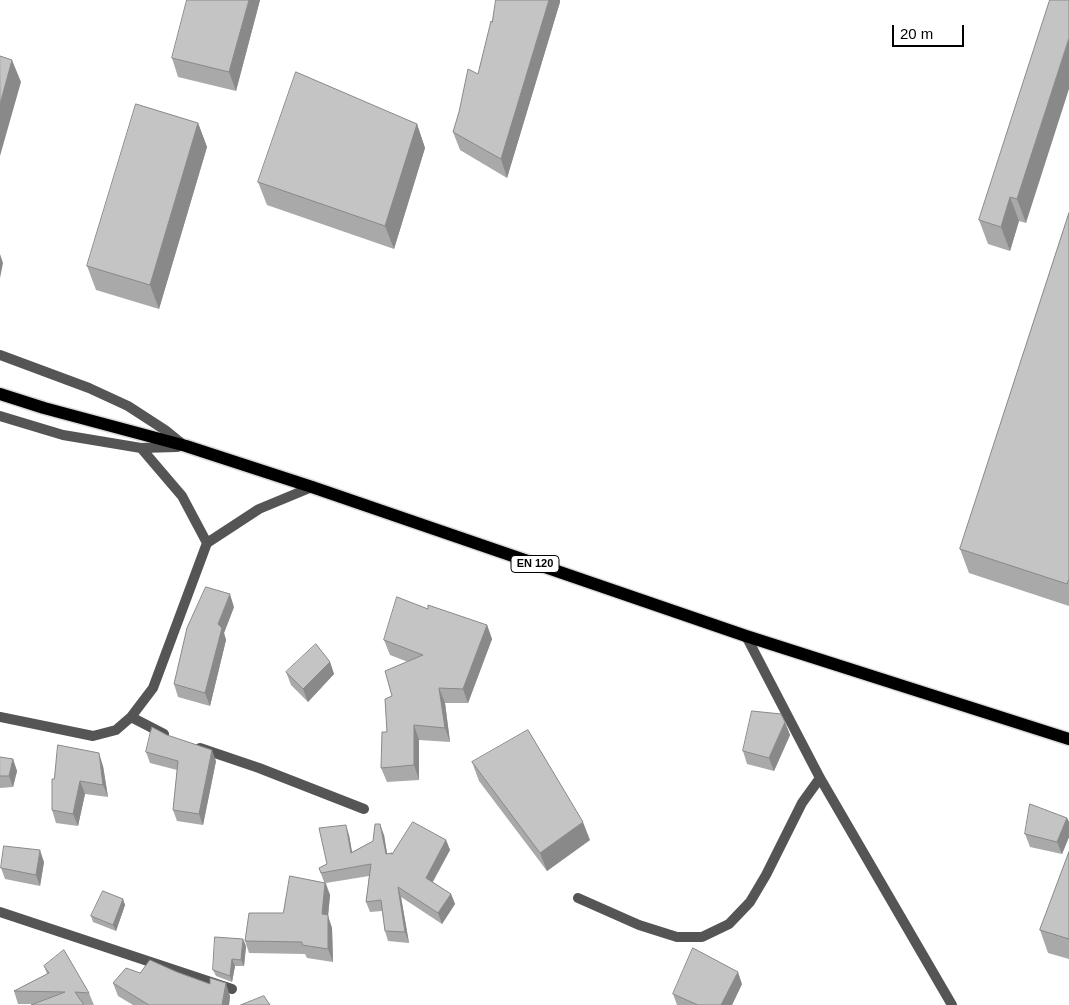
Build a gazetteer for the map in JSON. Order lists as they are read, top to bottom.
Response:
{
  "streets": {
    "main road": ["EN 120"]
  },
  "scale_bar": "20 m"
}
